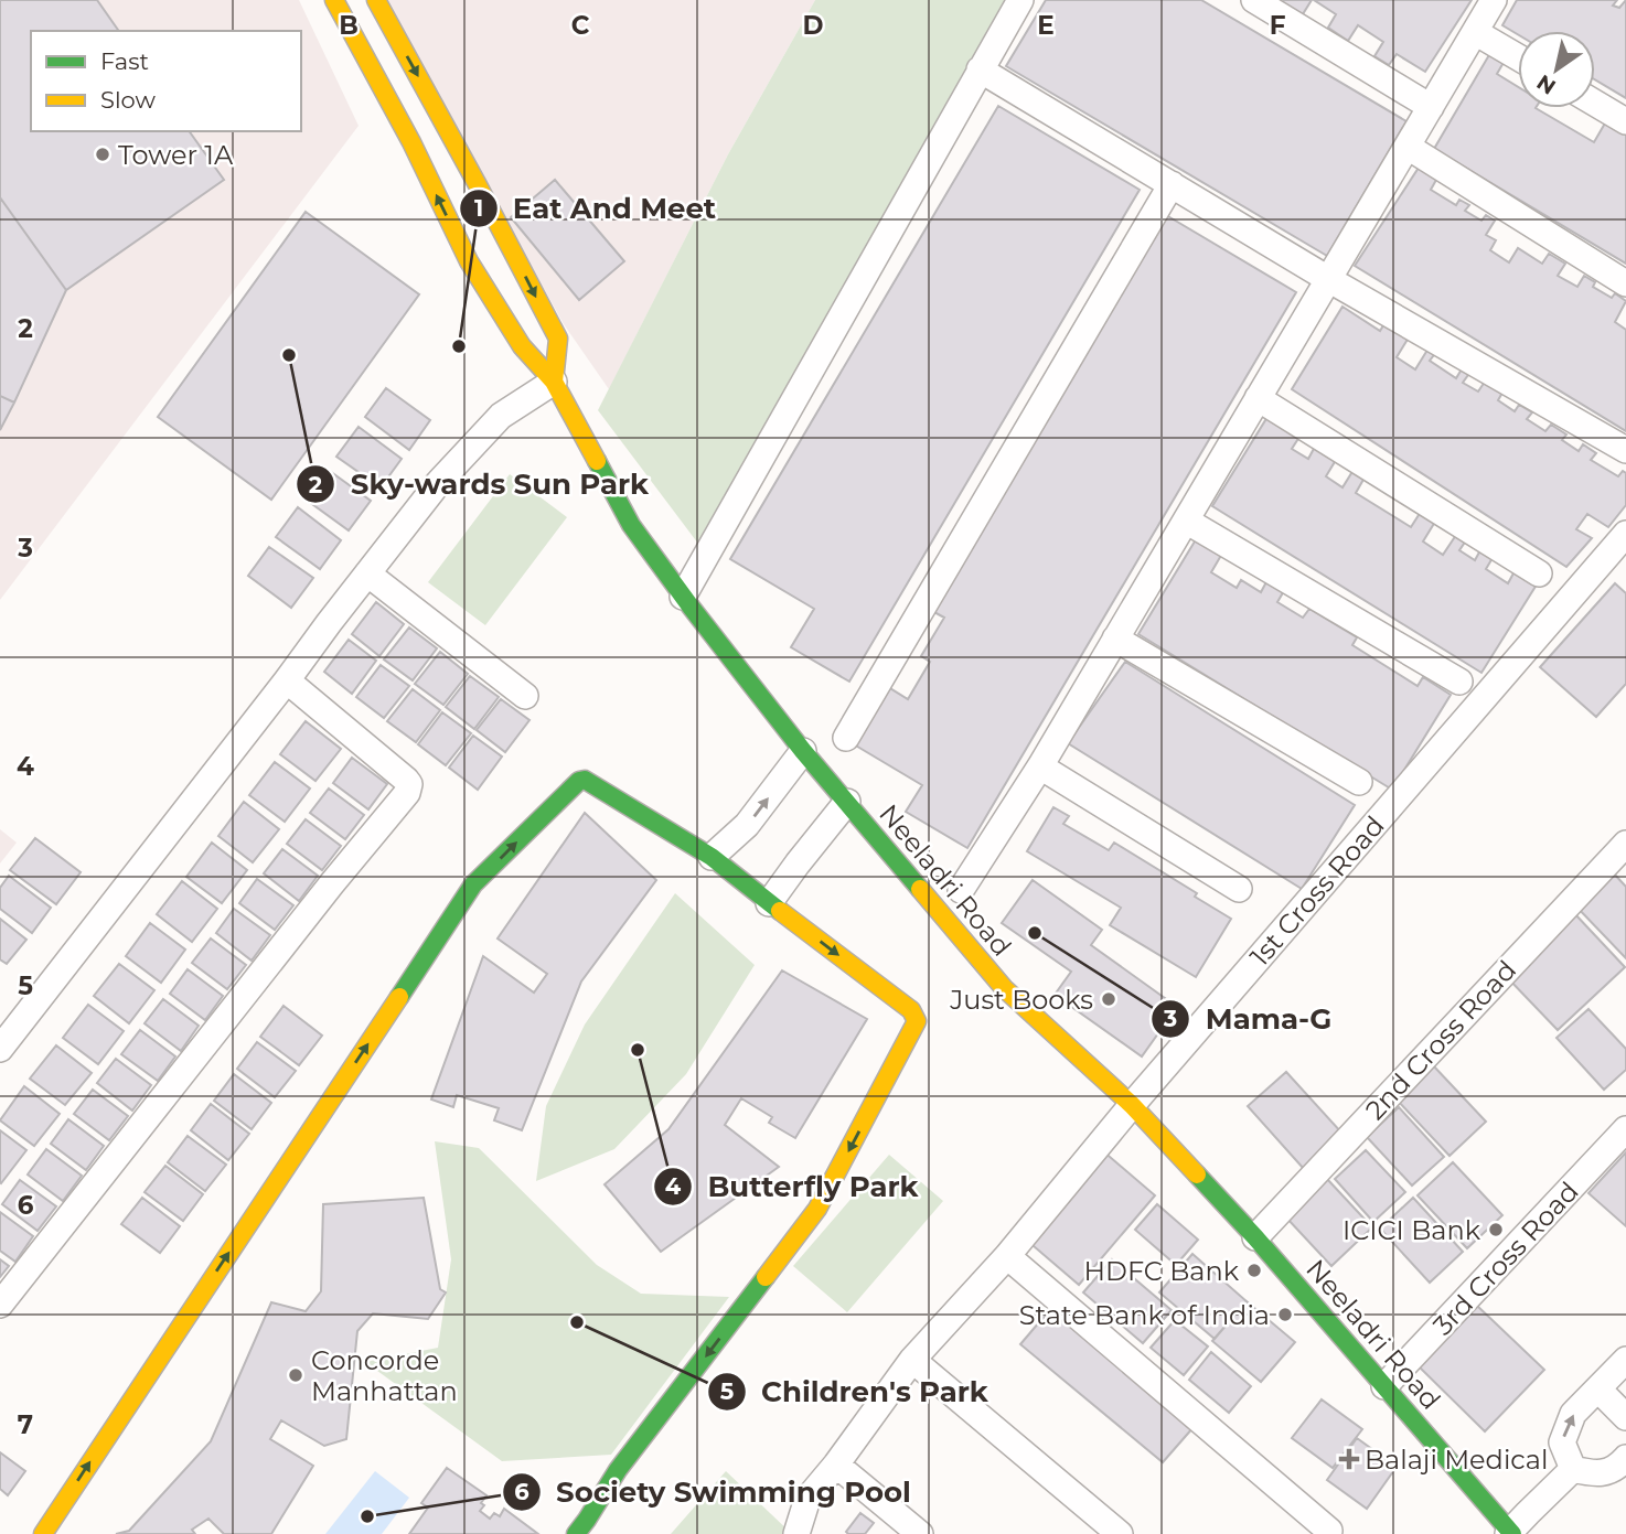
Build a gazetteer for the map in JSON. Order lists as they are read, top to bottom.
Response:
{
  "streets": {
    "main road": ["Neeladri Road"],
    "street": ["1st Cross Road", "2nd Cross Road", "3rd Cross Road"]
  },
  "crossings": [
    ["Neeladri Road", "1st Cross Road"],
    ["Neeladri Road", "2nd Cross Road"],
    ["Neeladri Road", "3rd Cross Road"]
  ],
  "places": {
    "other": [
      "Tower 1A",
      "Eat And Meet",
      "Sky-wards Sun Park",
      "Mama-G",
      "Just Books",
      "Butterfly Park",
      "ICICI Bank",
      "HDFC Bank",
      "State Bank of India",
      "Children's Park",
      "Concorde Manhattan",
      "Society Swimming Pool"
    ],
    "health": ["Balaji Medical"]
  },
  "legend": ["Fast", "Slow"],
  "north": "bottom left",
  "grid": {
    "columns": [
      "B",
      "C",
      "D",
      "E",
      "F"
    ],
    "rows": [
      "2",
      "3",
      "4",
      "5",
      "6",
      "7"
    ]
  }
}
